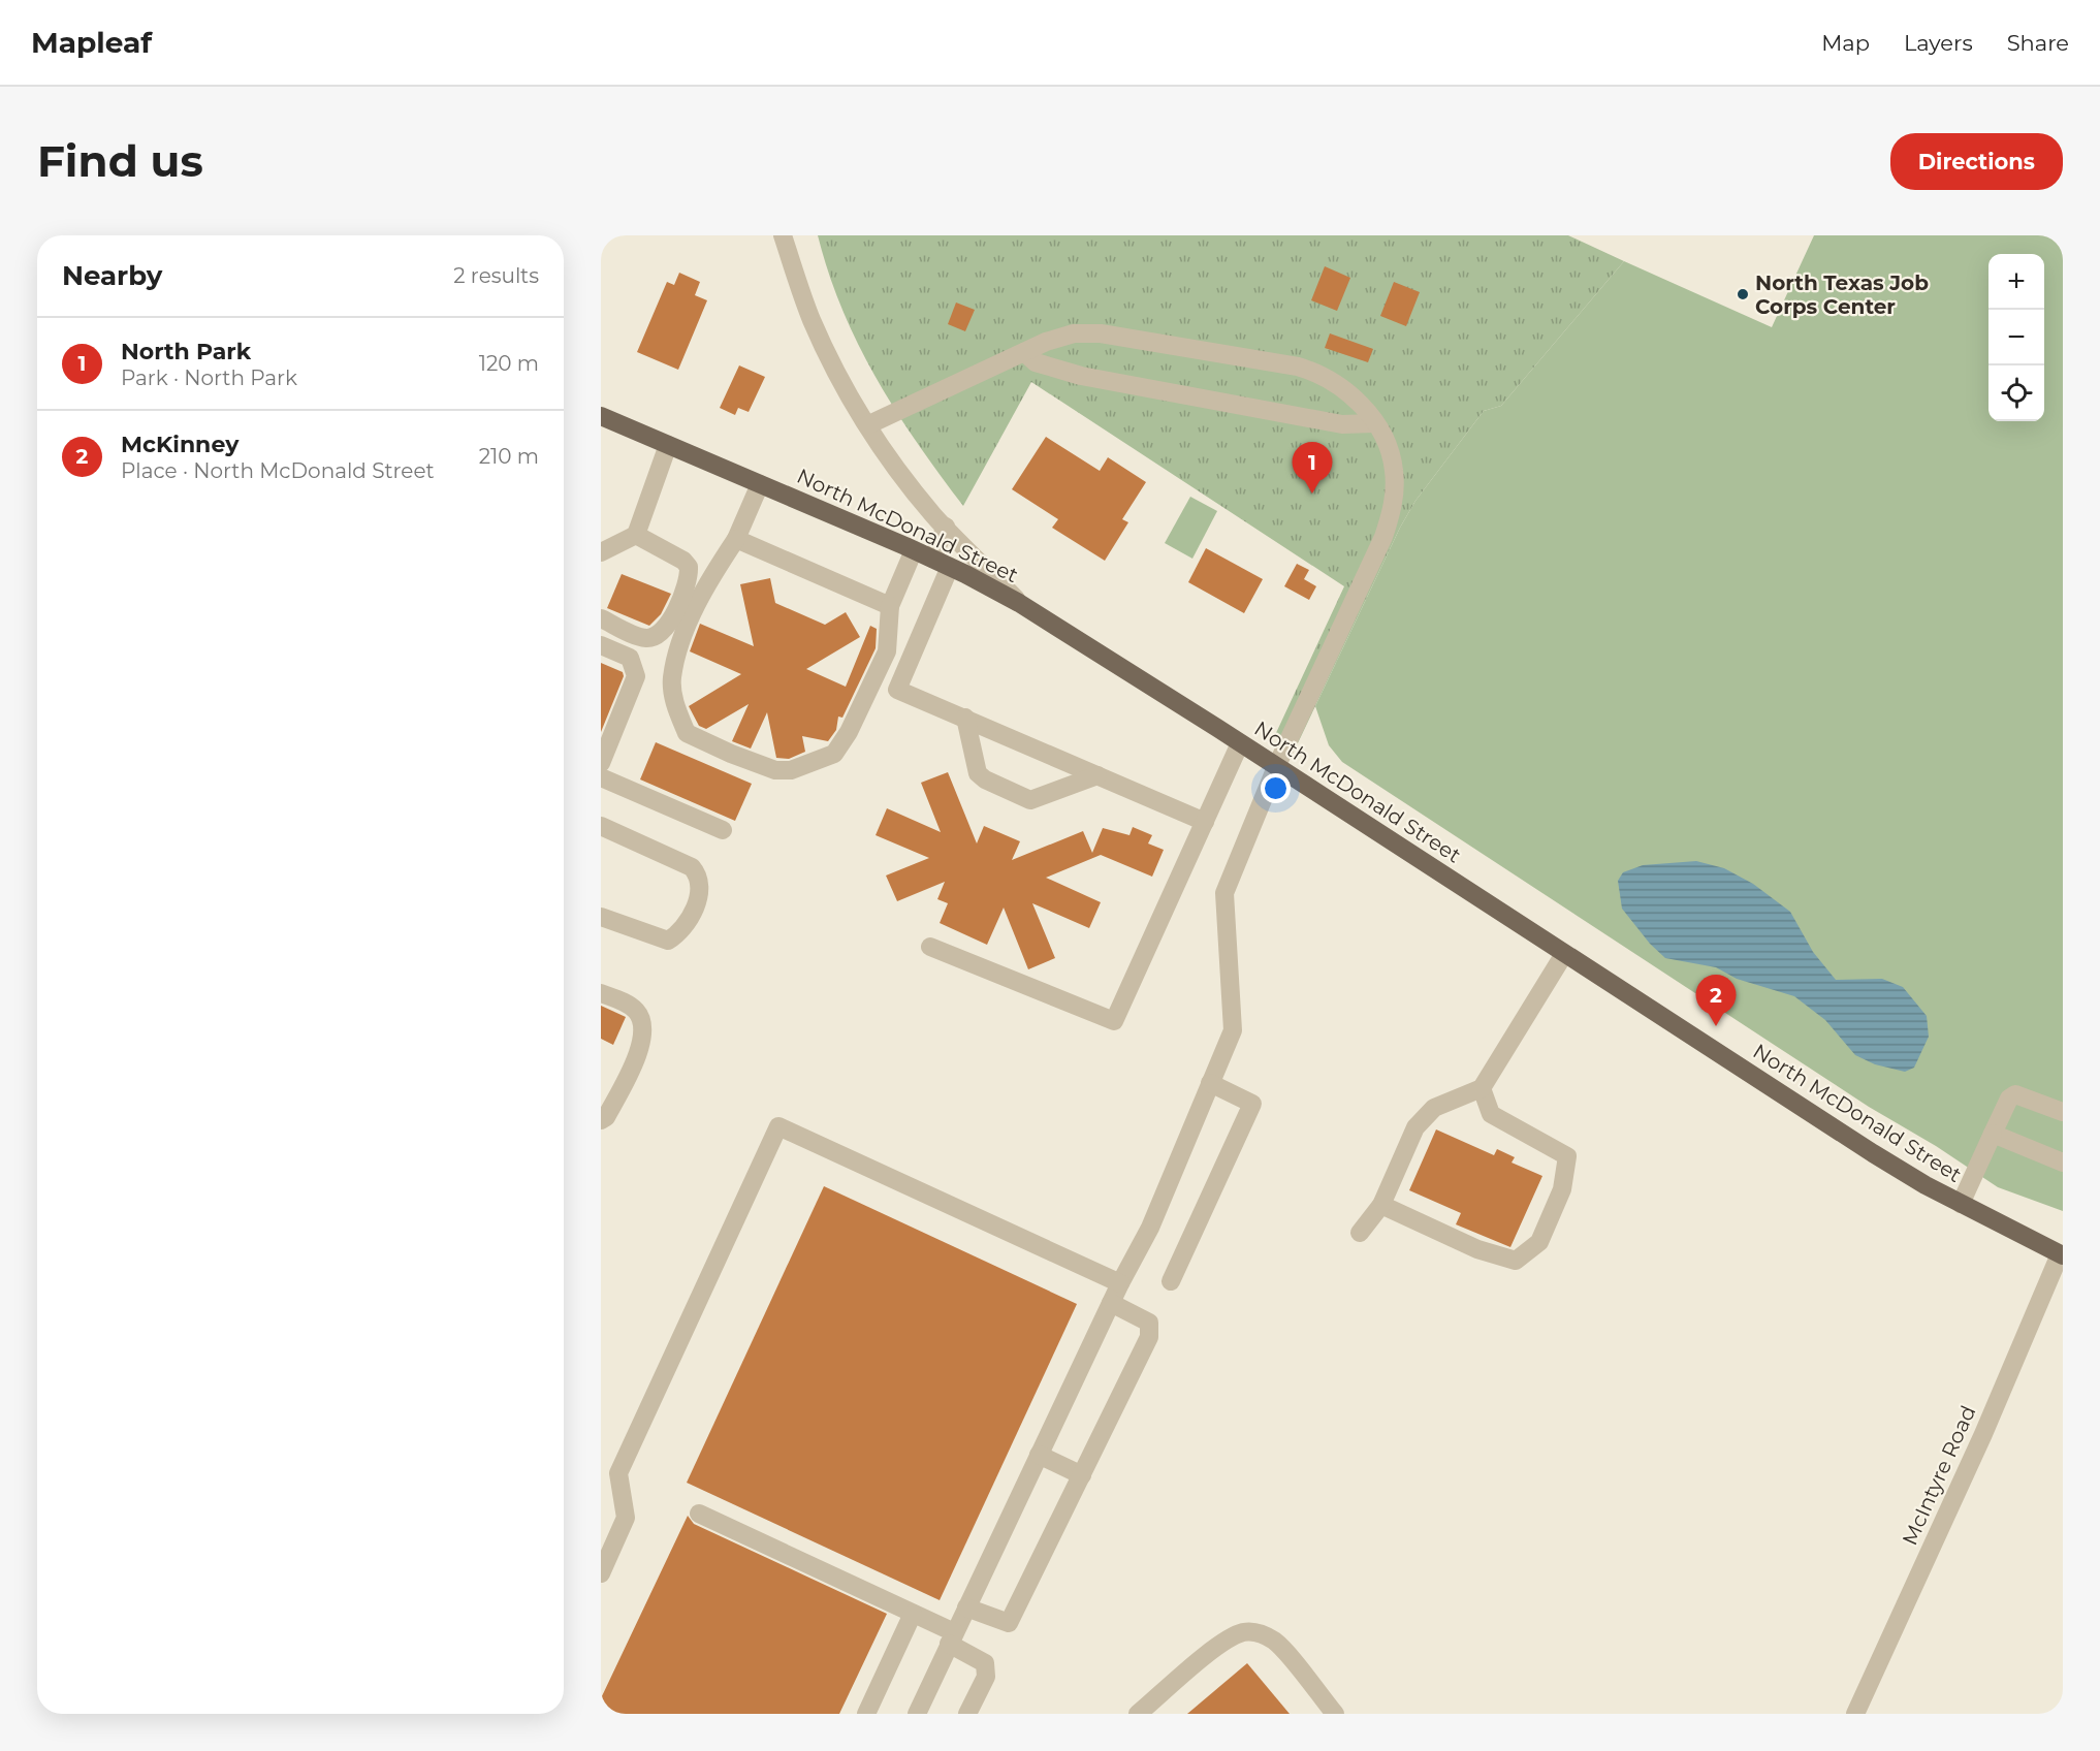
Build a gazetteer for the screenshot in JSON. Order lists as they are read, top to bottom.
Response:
{
  "streets": {
    "main road": ["North McDonald Street"],
    "street": ["McIntyre Road"]
  },
  "crossings": [
    ["North McDonald Street", "McIntyre Road"]
  ],
  "places": ["North Texas Job Corps Center"],
  "page": {
    "header": "Mapleaf",
    "nav": ["Map", "Layers", "Share"],
    "buttons": "Directions",
    "title": "Find us",
    "heading": ["Nearby", "2 results"],
    "map_buttons": ["+", "−"],
    "list": [
      {
        "mark": "1",
        "name": "North Park",
        "note": "Park · North Park",
        "value": "120 m"
      },
      {
        "mark": "2",
        "name": "McKinney",
        "note": "Place · North McDonald Street",
        "value": "210 m"
      }
    ],
    "pins": ["1", "2"]
  }
}
